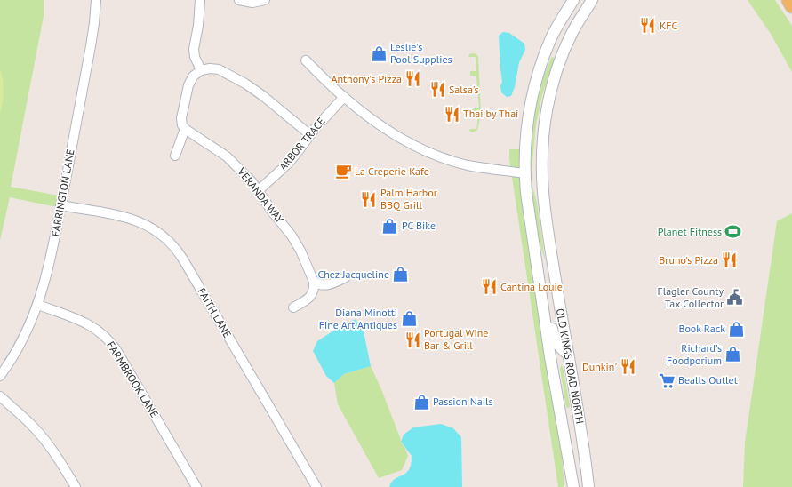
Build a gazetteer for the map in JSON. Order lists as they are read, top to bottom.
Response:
{
  "streets": {
    "street": [
      "ARBOR TRACE",
      "FARRINGTON LANE",
      "VERANDA WAY",
      "FAITH LANE",
      "OLD KINGS ROAD NORTH",
      "FARMBROOK LANE"
    ]
  },
  "crossings": [
    ["ARBOR TRACE", "VERANDA WAY"],
    ["FARRINGTON LANE", "FAITH LANE"],
    ["FARRINGTON LANE", "FARMBROOK LANE"]
  ],
  "places": {
    "restaurant": [
      "KFC",
      "Anthony's Pizza",
      "Salsa's",
      "Thai by Thai",
      "Palm Harbor BBQ Grill",
      "Bruno's Pizza",
      "Cantina Louie",
      "Portugal Wine Bar & Grill",
      "Dunkin'"
    ],
    "shop": [
      "Leslie's Pool Supplies",
      "PC Bike",
      "Chez Jacqueline",
      "Diana Minotti Fine Art Antiques",
      "Book Rack",
      "Richard's Foodporium",
      "Passion Nails"
    ],
    "cafe": ["La Creperie Kafe"],
    "sports": ["Planet Fitness"],
    "public building": ["Flagler County Tax Collector"],
    "supermarket": ["Bealls Outlet"]
  }
}
